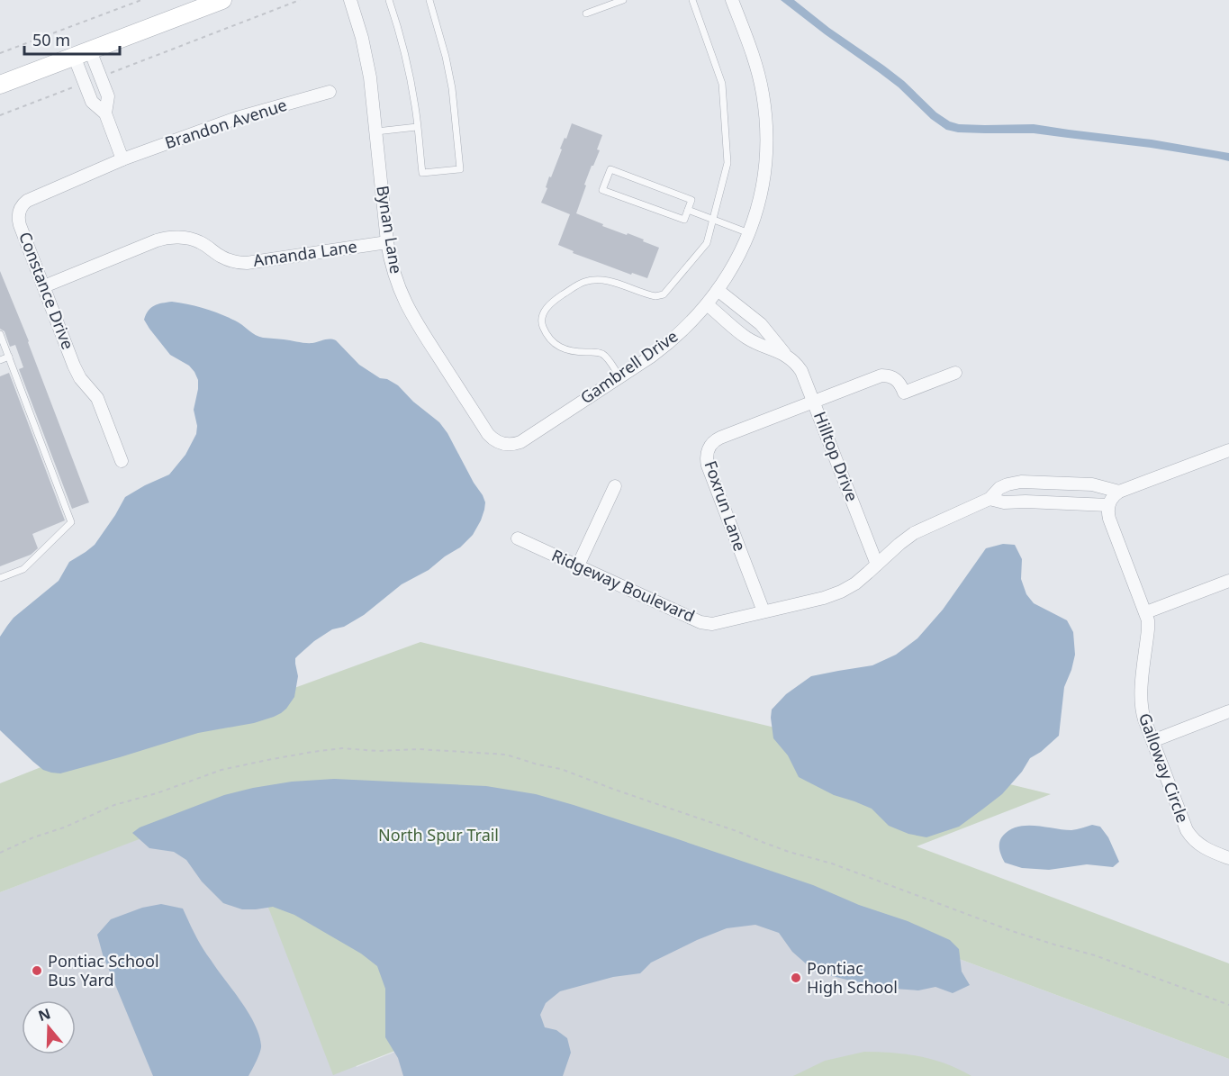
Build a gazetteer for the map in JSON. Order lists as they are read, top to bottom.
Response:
{
  "streets": {
    "street": [
      "Brandon Avenue",
      "Bynan Lane",
      "Amanda Lane",
      "Constance Drive",
      "Gambrell Drive",
      "Hilltop Drive",
      "Foxrun Lane",
      "Ridgeway Boulevard",
      "Galloway Circle"
    ]
  },
  "crossings": [
    ["Brandon Avenue", "Constance Drive"],
    ["Bynan Lane", "Amanda Lane"],
    ["Bynan Lane", "Gambrell Drive"],
    ["Amanda Lane", "Constance Drive"],
    ["Gambrell Drive", "Hilltop Drive"],
    ["Hilltop Drive", "Foxrun Lane"],
    ["Hilltop Drive", "Ridgeway Boulevard"],
    ["Foxrun Lane", "Ridgeway Boulevard"]
  ],
  "parks": ["North Spur Trail"],
  "places": ["Pontiac School Bus Yard", "Pontiac High School"],
  "scale_bar": "50 m",
  "north": "top"
}
